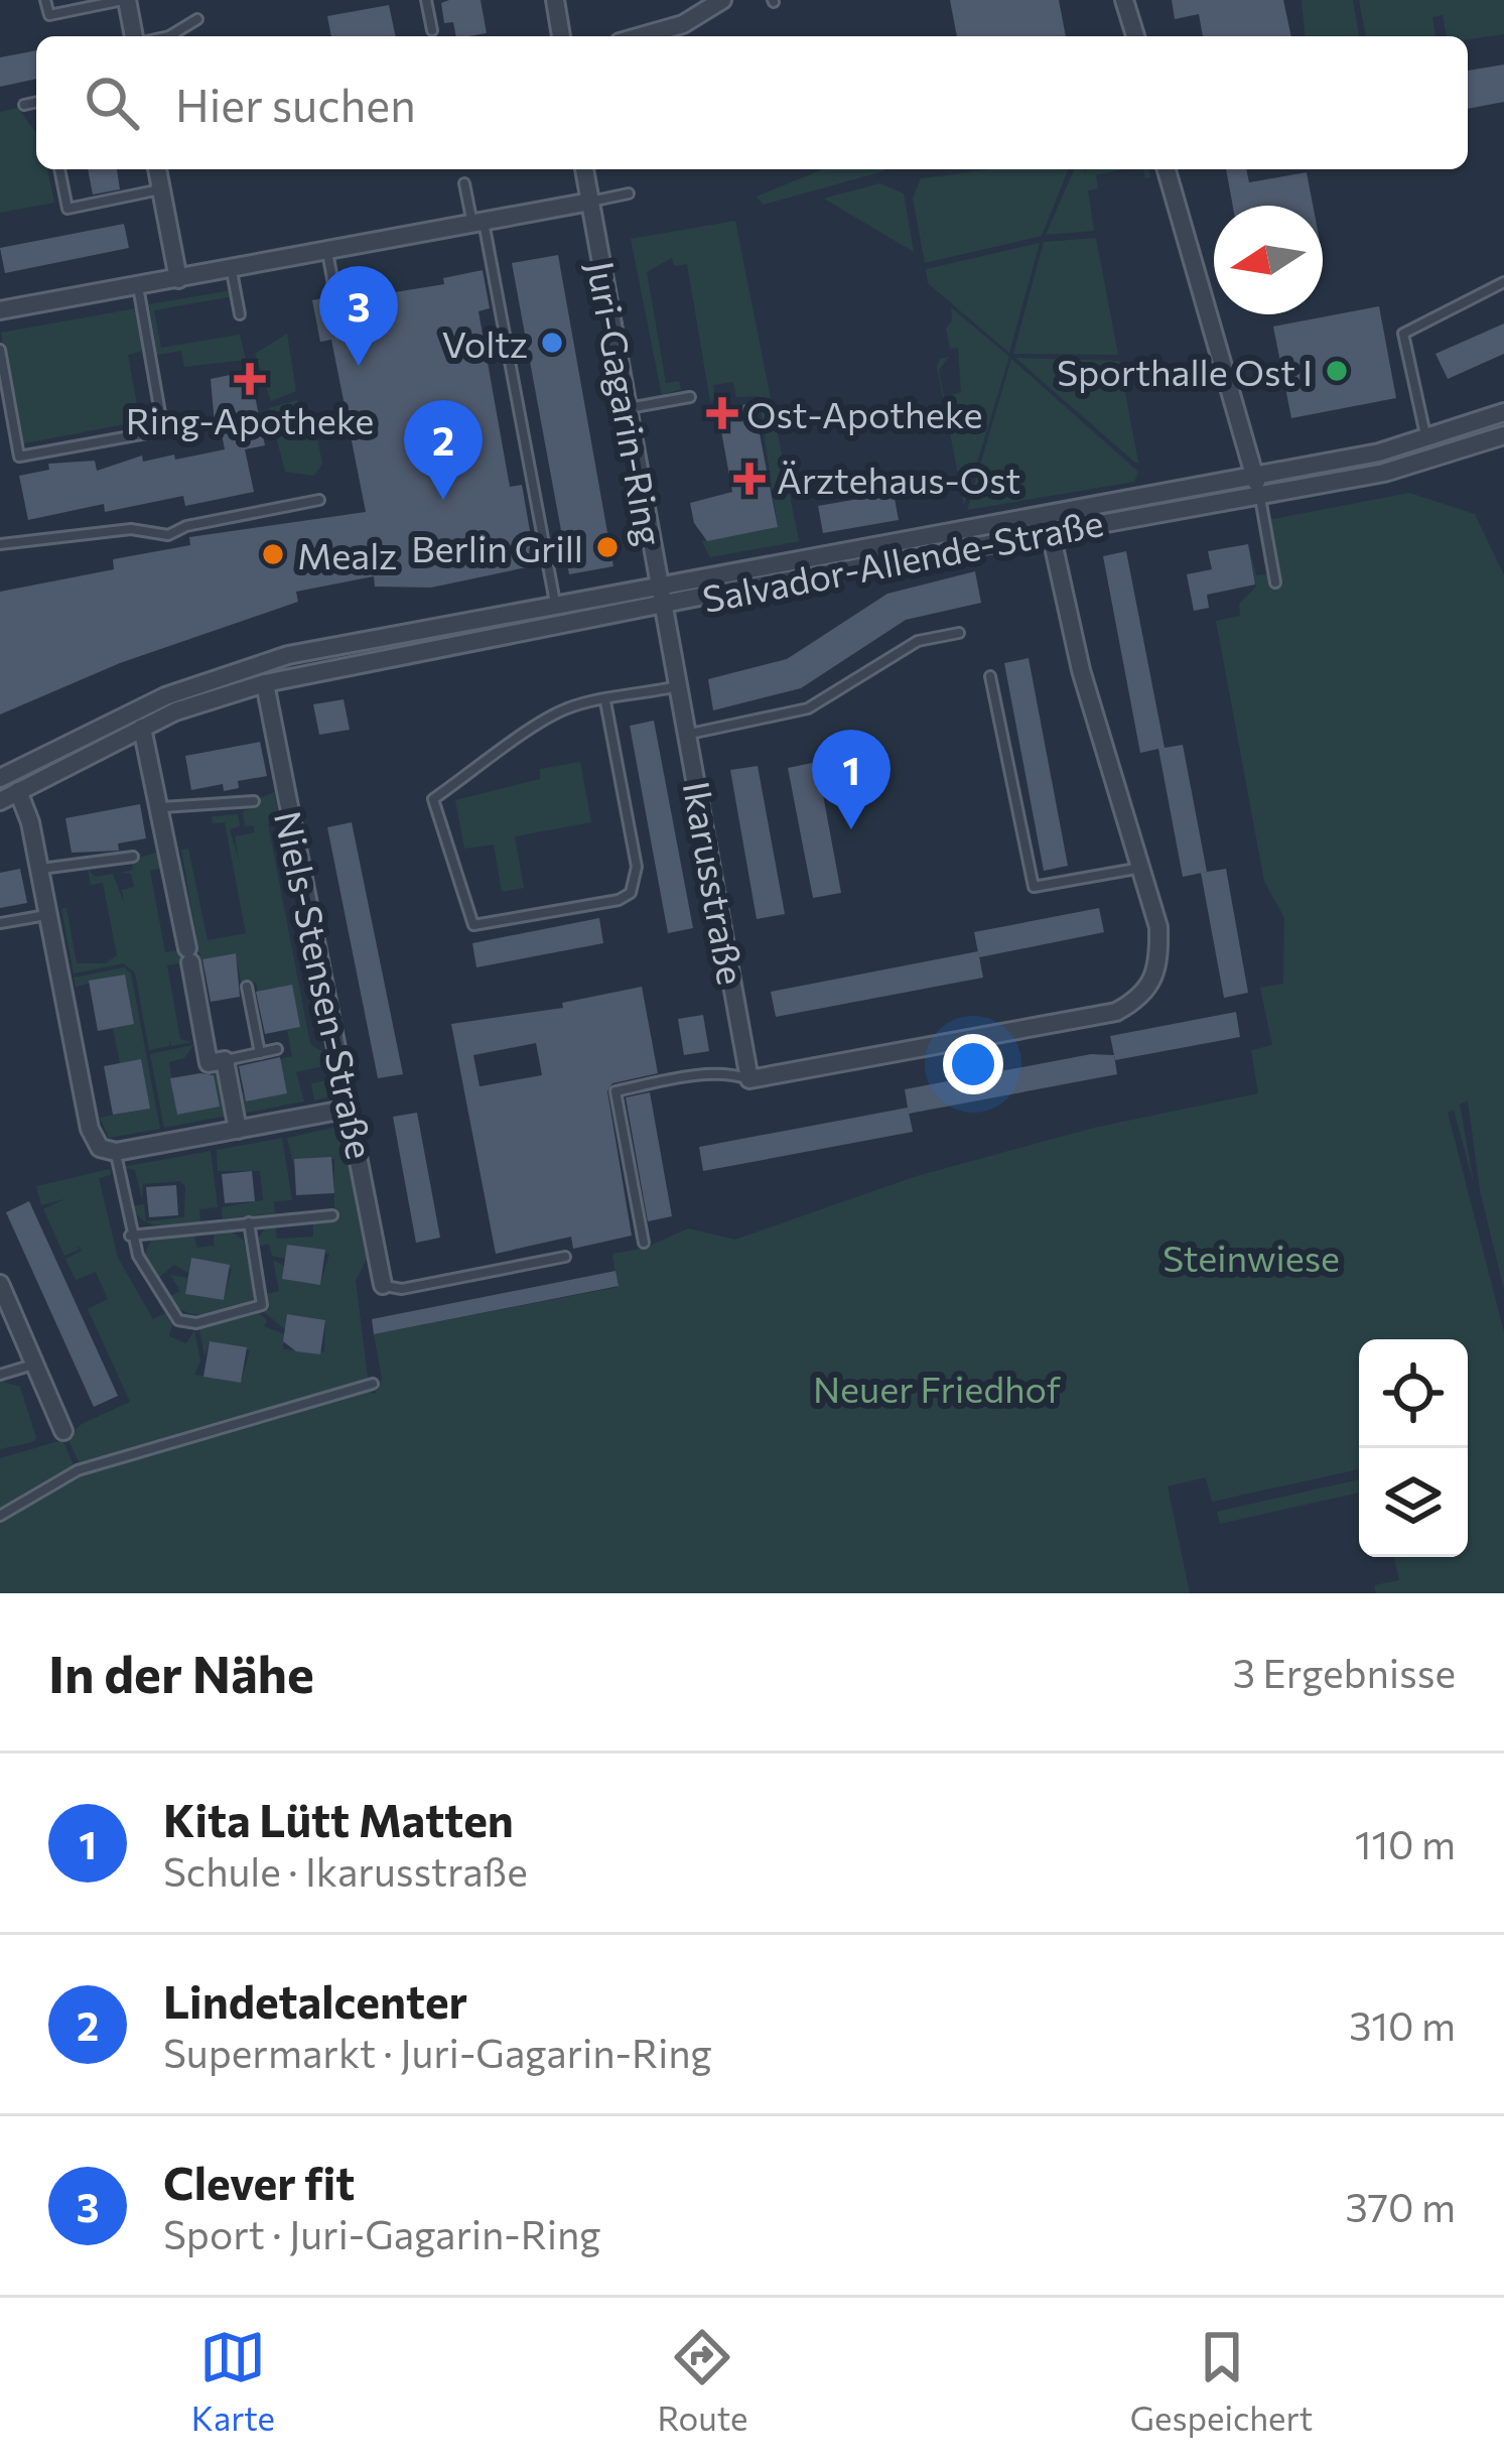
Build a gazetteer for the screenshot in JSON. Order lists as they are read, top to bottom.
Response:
{
  "streets": {
    "street": [
      "Juri-Gagarin-Ring",
      "Salvador-Allende-Straße",
      "Ikarusstraße",
      "Niels-Stensen-Straße"
    ]
  },
  "crossings": [
    ["Juri-Gagarin-Ring", "Salvador-Allende-Straße"],
    ["Juri-Gagarin-Ring", "Ikarusstraße"],
    ["Salvador-Allende-Straße", "Ikarusstraße"]
  ],
  "parks": ["Steinwiese", "Neuer Friedhof"],
  "places": {
    "other": [
      "Voltz",
      "Sporthalle Ost I",
      "Berlin Grill",
      "Mealz"
    ],
    "health": ["Ring-Apotheke", "Ost-Apotheke", "Ärztehaus-Ost"]
  },
  "north": "left",
  "page": {
    "search": "Hier suchen",
    "pins": ["3", "2", "1"],
    "heading": ["In der Nähe", "3 Ergebnisse"],
    "list": [
      {
        "mark": "1",
        "name": "Kita Lütt Matten",
        "note": "Schule · Ikarusstraße",
        "value": "110 m"
      },
      {
        "mark": "2",
        "name": "Lindetalcenter",
        "note": "Supermarkt · Juri-Gagarin-Ring",
        "value": "310 m"
      },
      {
        "mark": "3",
        "name": "Clever fit",
        "note": "Sport · Juri-Gagarin-Ring",
        "value": "370 m"
      }
    ],
    "nav": ["Karte", "Route", "Gespeichert"]
  }
}
